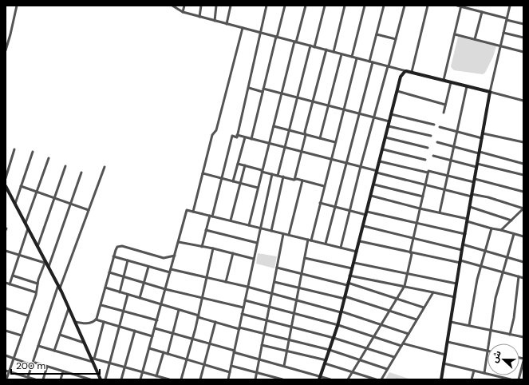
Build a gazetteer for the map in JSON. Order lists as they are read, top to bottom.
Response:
{
  "scale_bar": "200 m",
  "north": "left"
}
